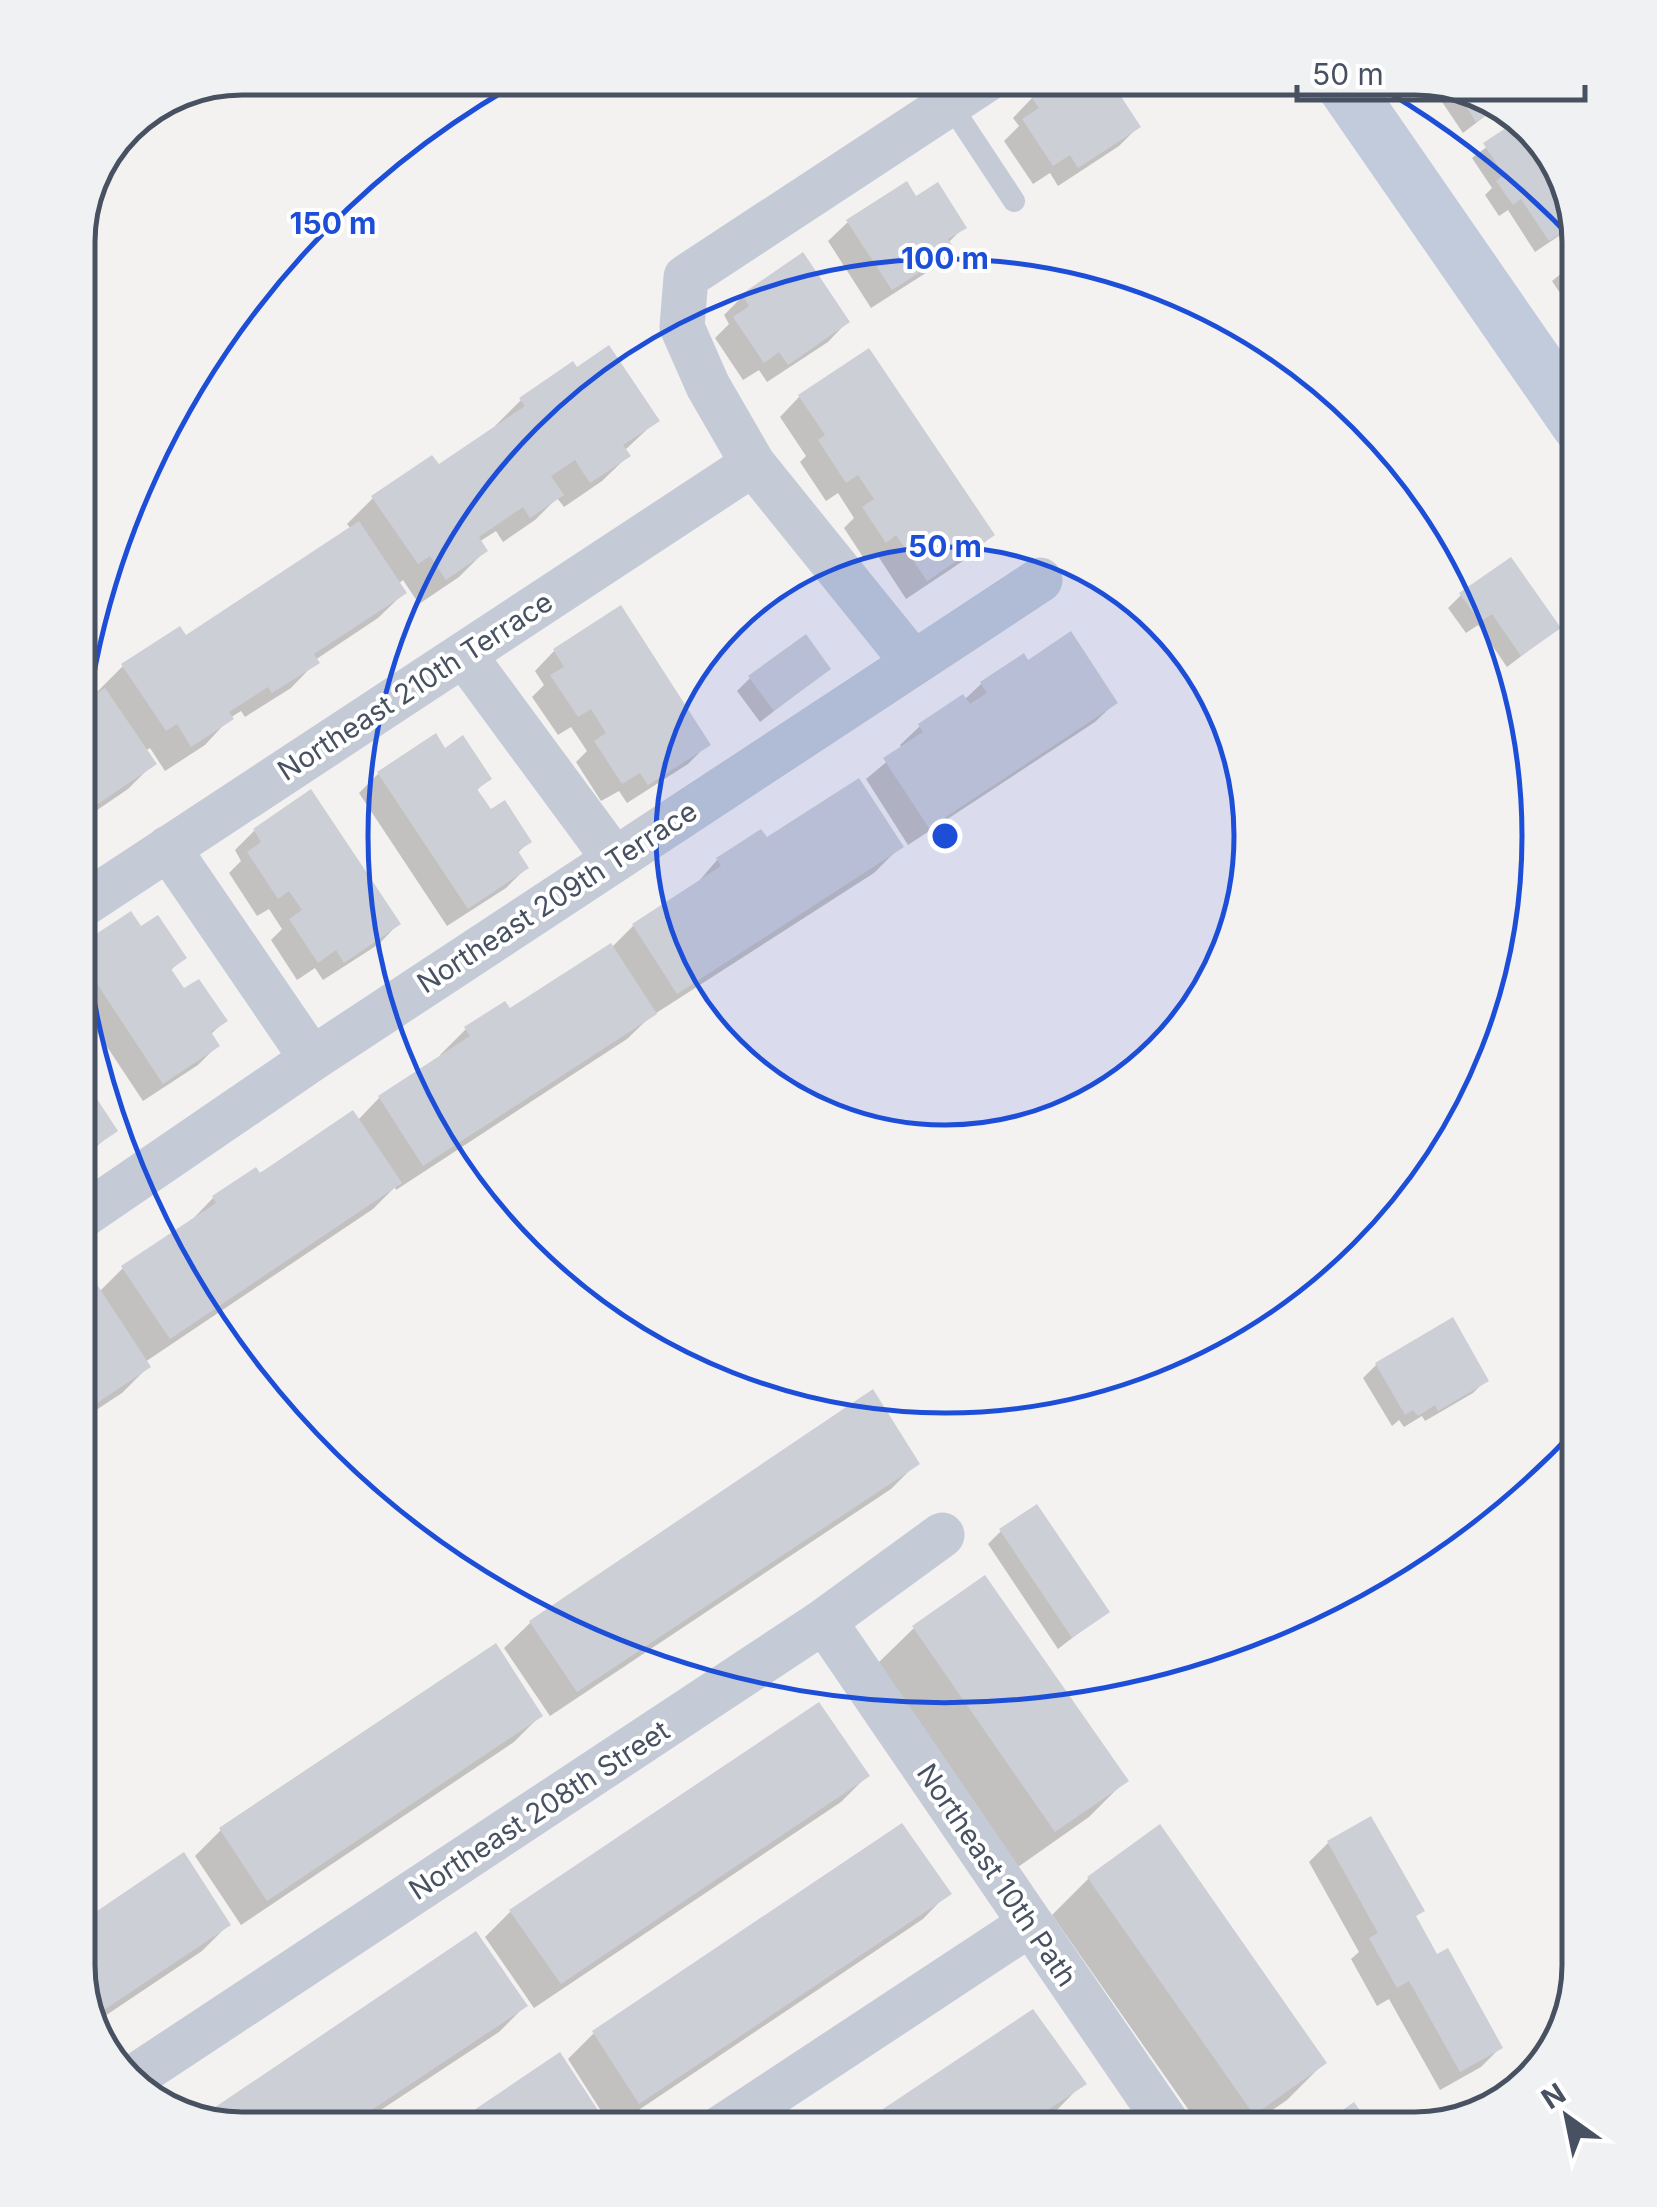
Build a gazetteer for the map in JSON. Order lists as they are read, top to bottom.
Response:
{
  "streets": {
    "street": [
      "Northeast 210th Terrace",
      "Northeast 209th Terrace",
      "Northeast 208th Street",
      "Northeast 10th Path"
    ]
  },
  "crossings": [
    ["Northeast 208th Street", "Northeast 10th Path"]
  ],
  "scale_bar": "50 m",
  "north": "top left",
  "rings": ["150 m", "100 m", "50 m"]
}
